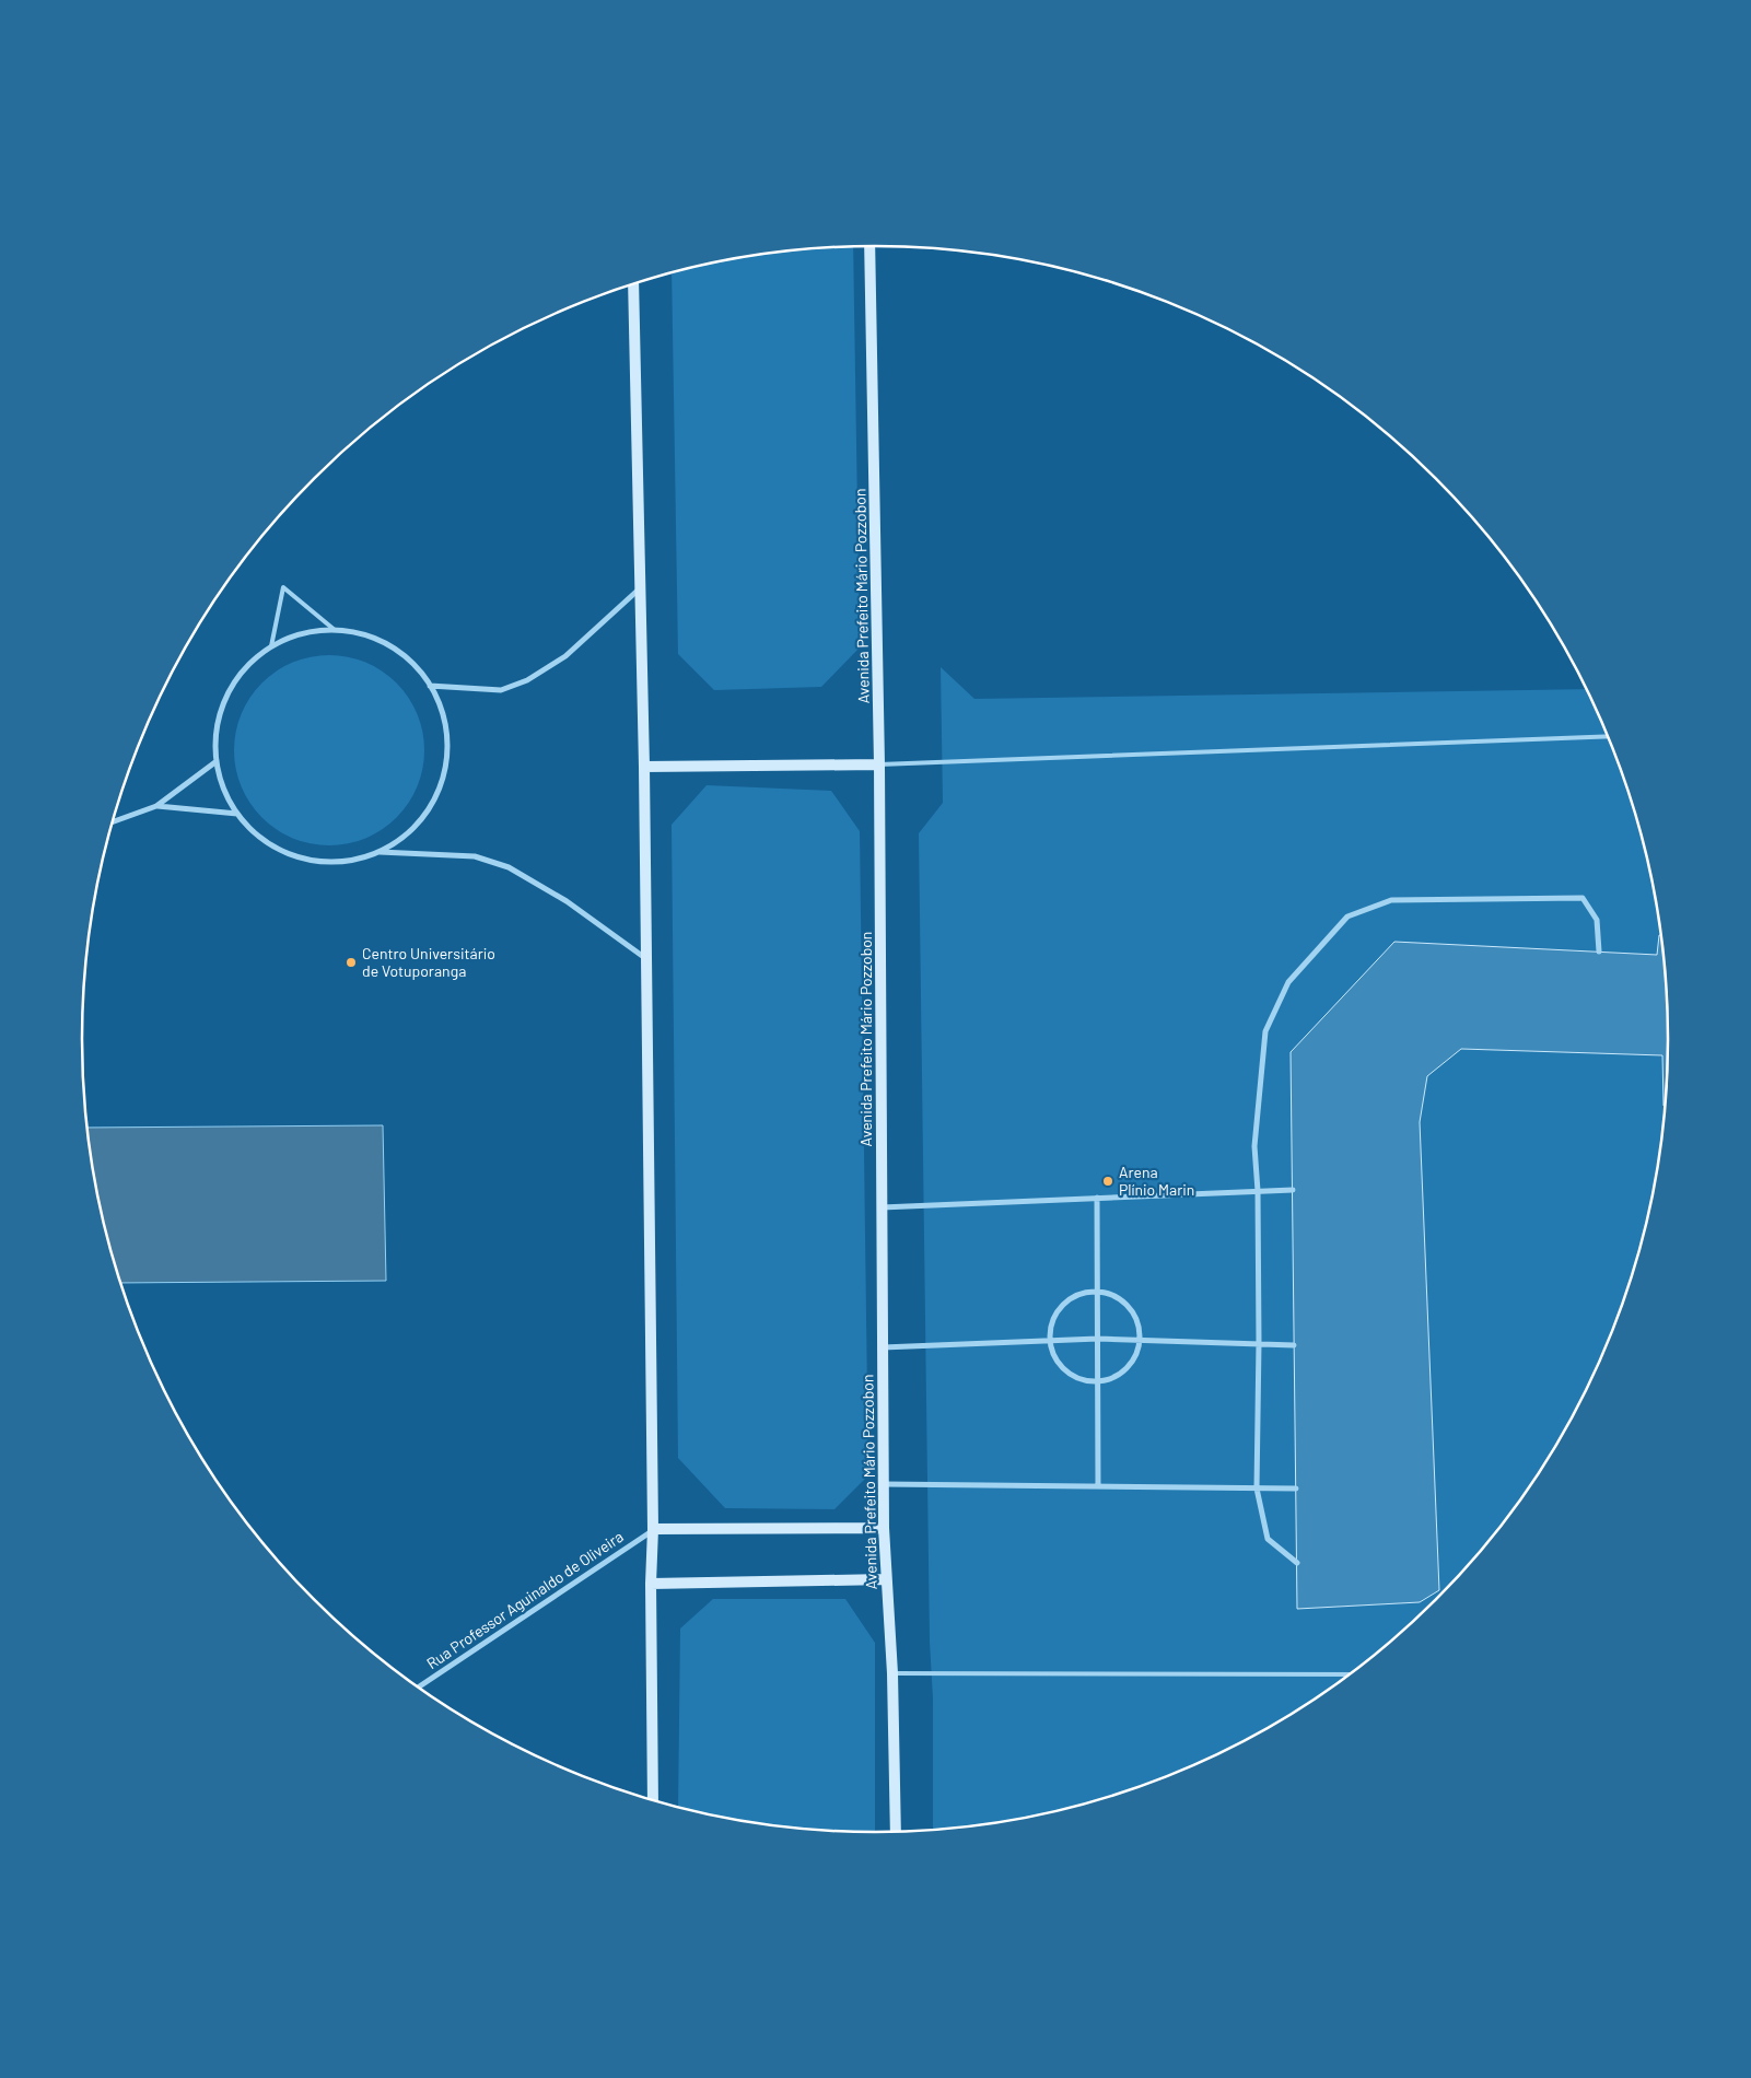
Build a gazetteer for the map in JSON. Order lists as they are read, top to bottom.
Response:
{
  "streets": {
    "street": ["Avenida Prefeito Mário Pozzobon", "Rua Professor Aguinaldo de Oliveira"]
  },
  "places": ["Centro Universitário de Votuporanga", "Arena Plínio Marin"]
}
